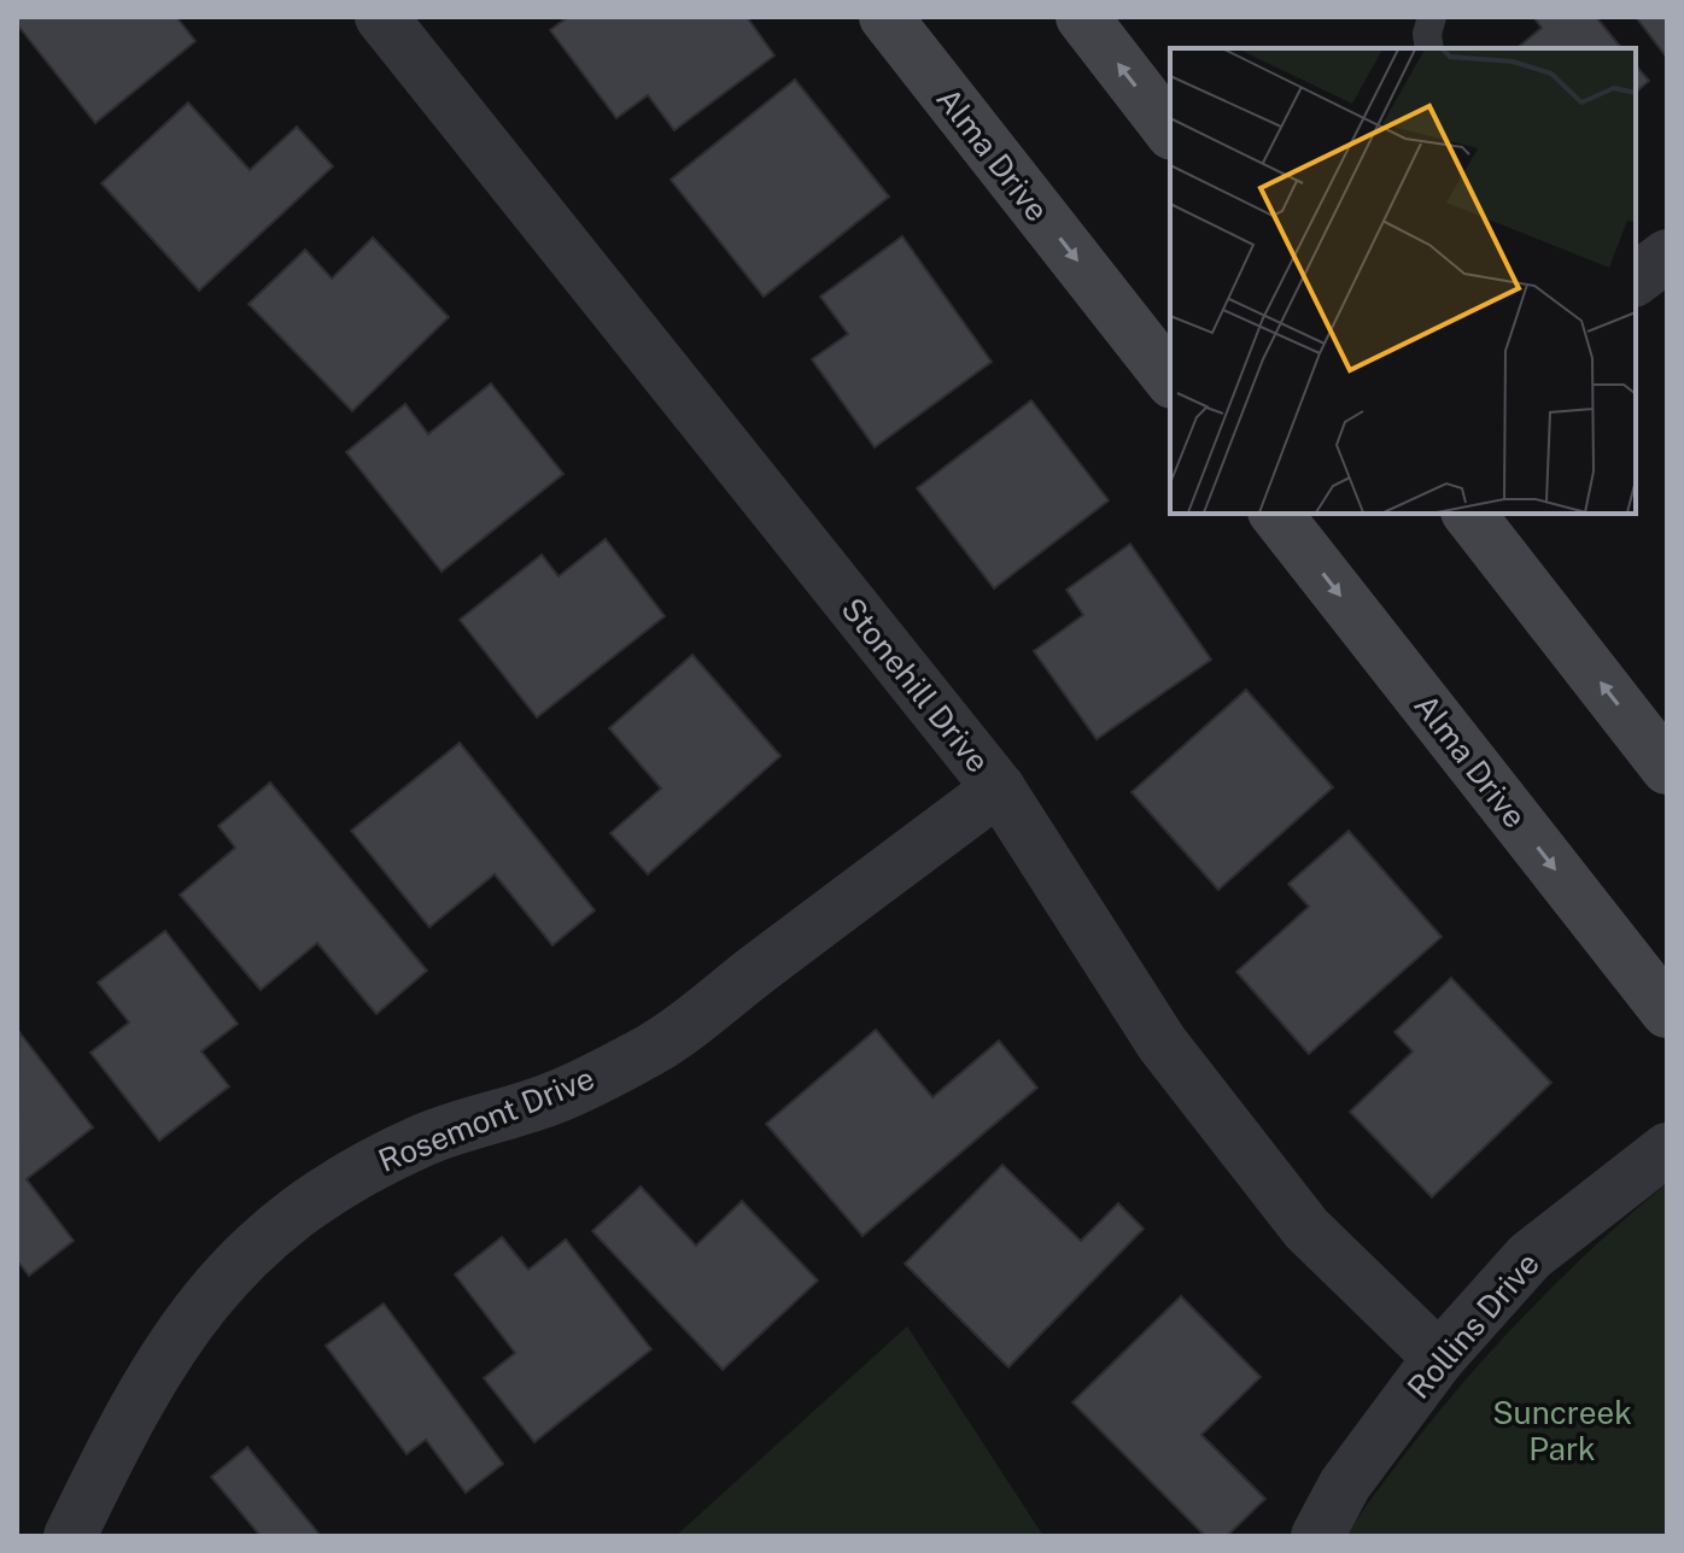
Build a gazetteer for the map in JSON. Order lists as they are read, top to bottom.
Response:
{
  "streets": {
    "main road": ["Alma Drive"],
    "street": ["Stonehill Drive", "Rosemont Drive", "Rollins Drive"]
  },
  "crossings": [
    ["Stonehill Drive", "Rosemont Drive"],
    ["Stonehill Drive", "Rollins Drive"]
  ],
  "parks": ["Suncreek Park"]
}
